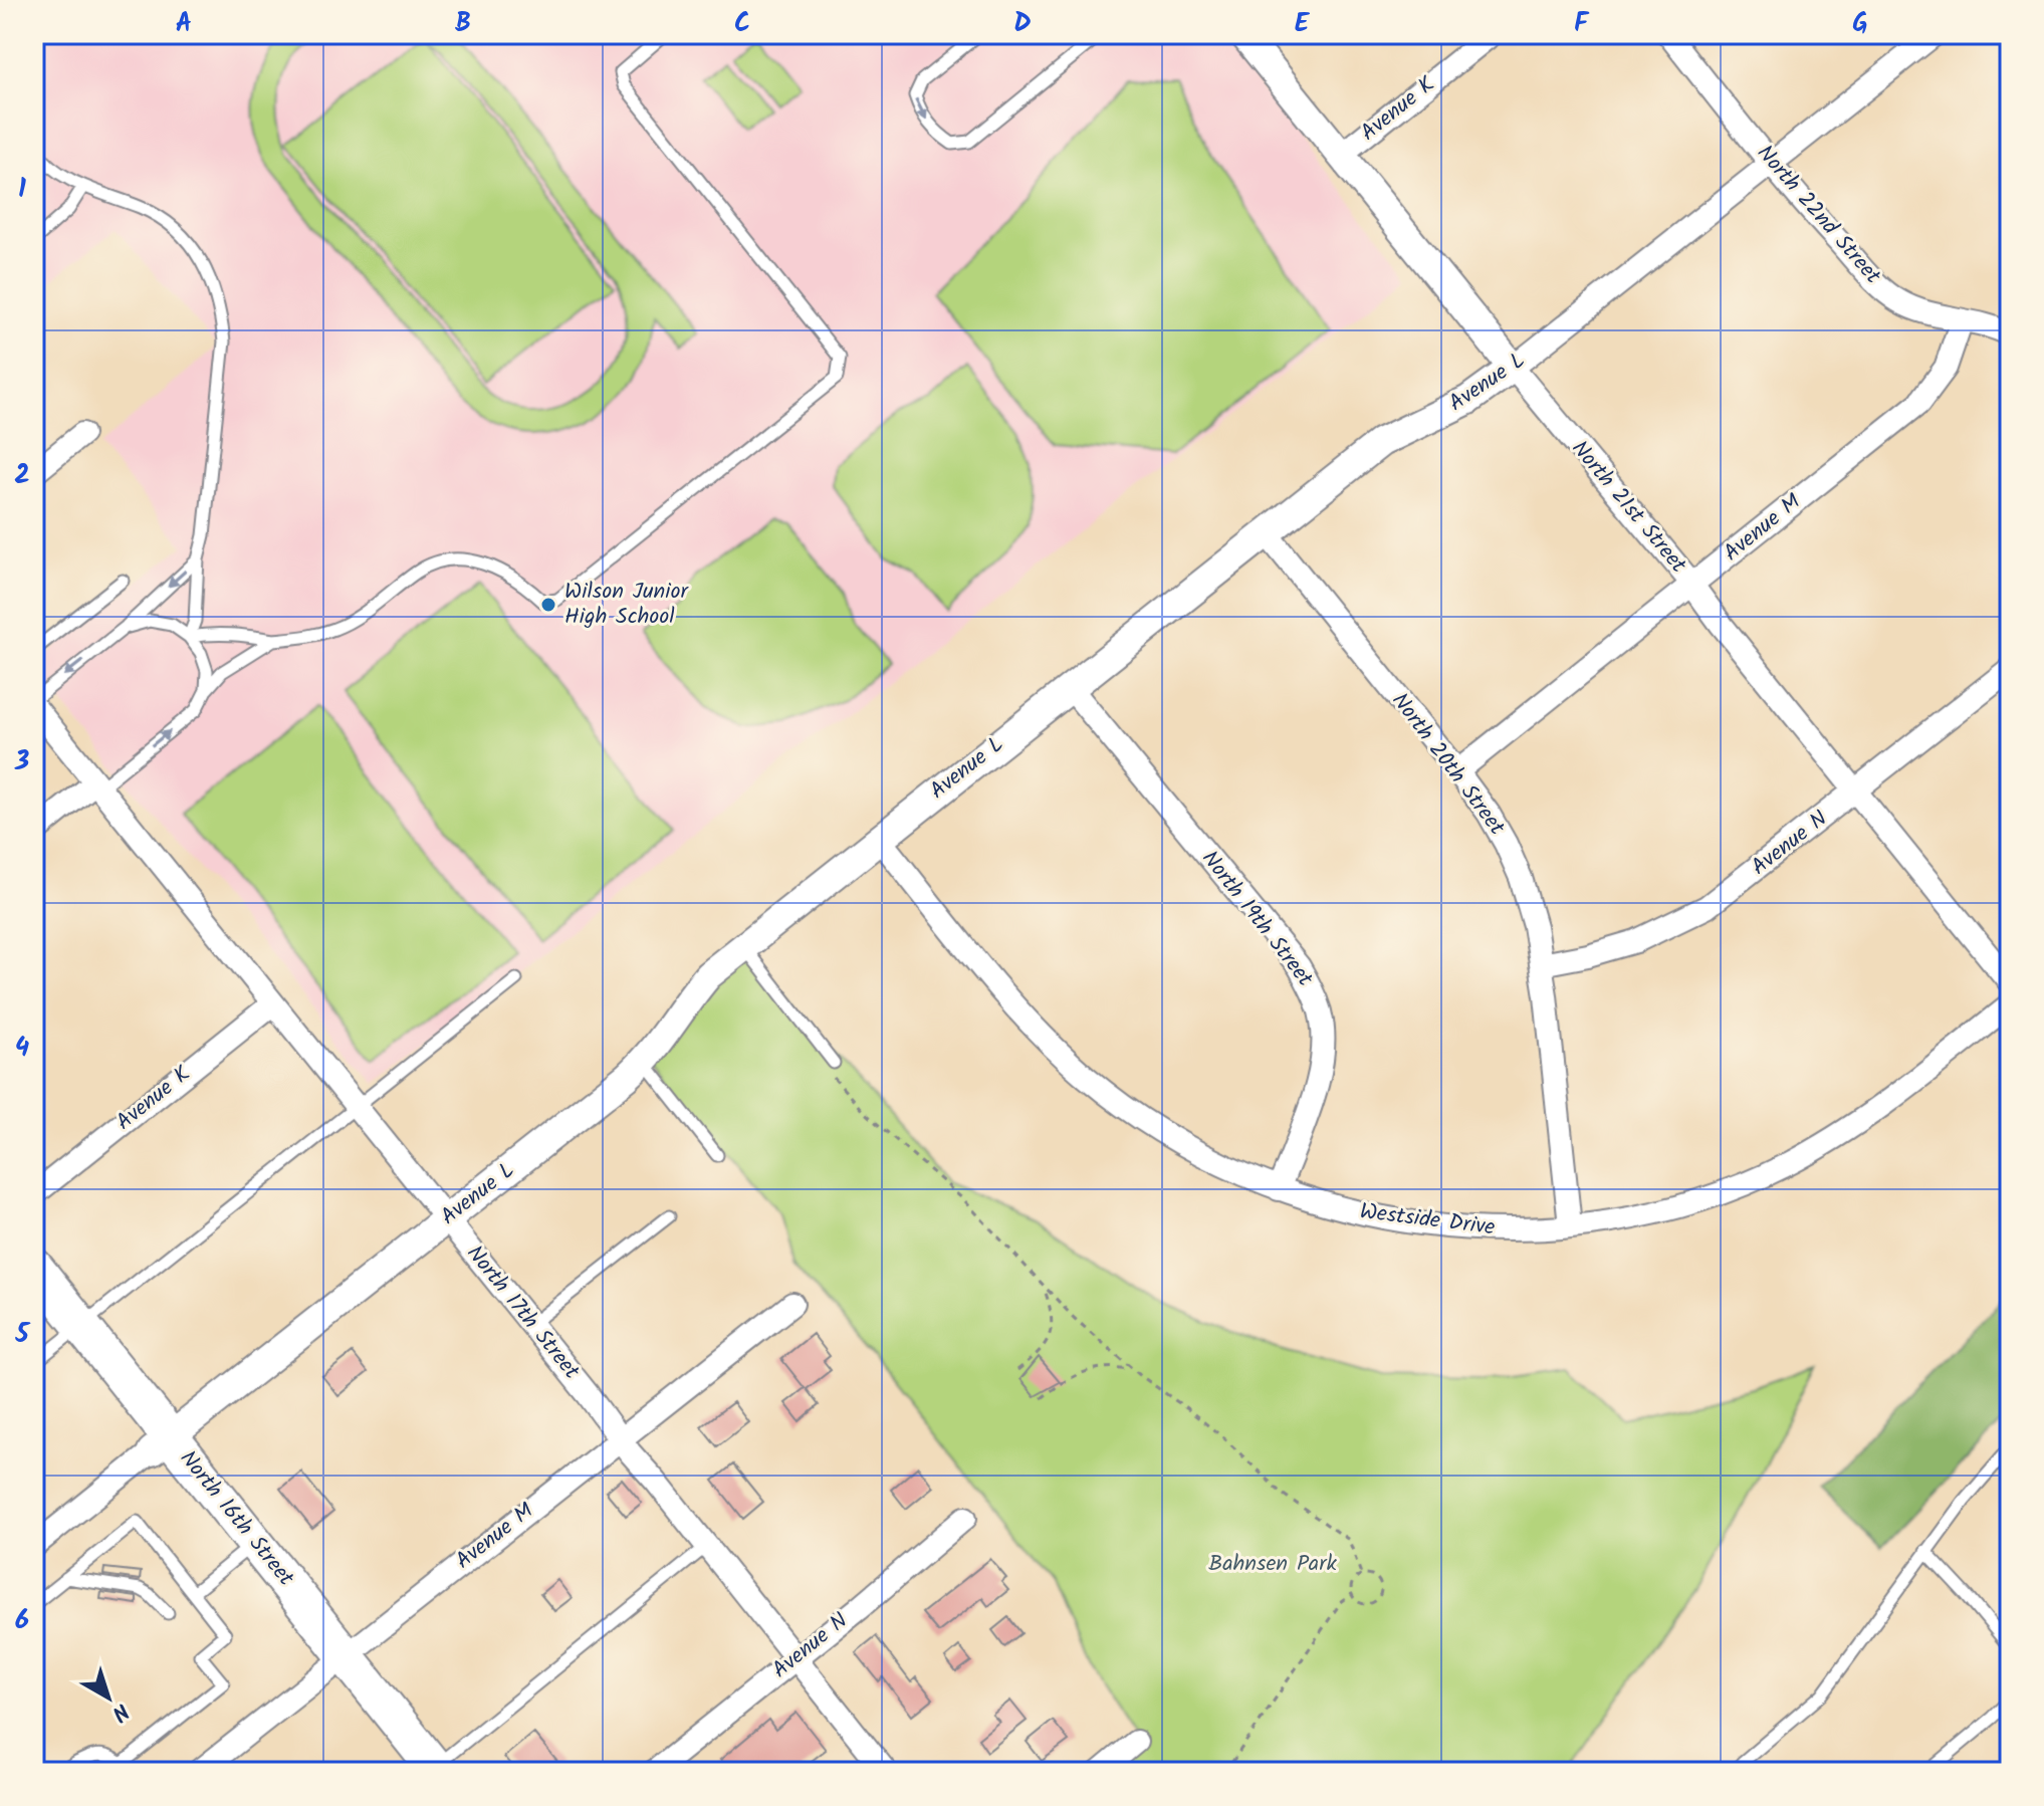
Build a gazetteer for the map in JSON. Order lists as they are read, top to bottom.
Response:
{
  "streets": {
    "main road": ["North 16th Street"],
    "street": [
      "Avenue K",
      "North 22nd Street",
      "Avenue L",
      "North 21st Street",
      "Avenue M",
      "North 20th Street",
      "Avenue N",
      "North 19th Street",
      "Westside Drive",
      "North 17th Street"
    ]
  },
  "crossings": [
    ["Avenue K", "North 21st Street"],
    ["Avenue K", "North 17th Street"],
    ["North 22nd Street", "Avenue L"],
    ["North 22nd Street", "Avenue M"],
    ["Avenue L", "North 21st Street"],
    ["Avenue L", "North 20th Street"],
    ["Avenue L", "North 19th Street"],
    ["Avenue L", "Westside Drive"],
    ["Avenue L", "North 17th Street"],
    ["Avenue L", "North 16th Street"],
    ["North 21st Street", "Avenue M"],
    ["North 21st Street", "Avenue N"],
    ["Avenue M", "North 20th Street"],
    ["Avenue M", "North 17th Street"],
    ["Avenue M", "North 16th Street"],
    ["North 20th Street", "Avenue N"],
    ["North 20th Street", "Westside Drive"],
    ["Avenue N", "North 17th Street"],
    ["North 19th Street", "Westside Drive"]
  ],
  "parks": ["Bahnsen Park"],
  "places": ["Wilson Junior High School"],
  "north": "bottom right",
  "grid": {
    "columns": [
      "A",
      "B",
      "C",
      "D",
      "E",
      "F",
      "G"
    ],
    "rows": [
      "1",
      "2",
      "3",
      "4",
      "5",
      "6"
    ]
  }
}
